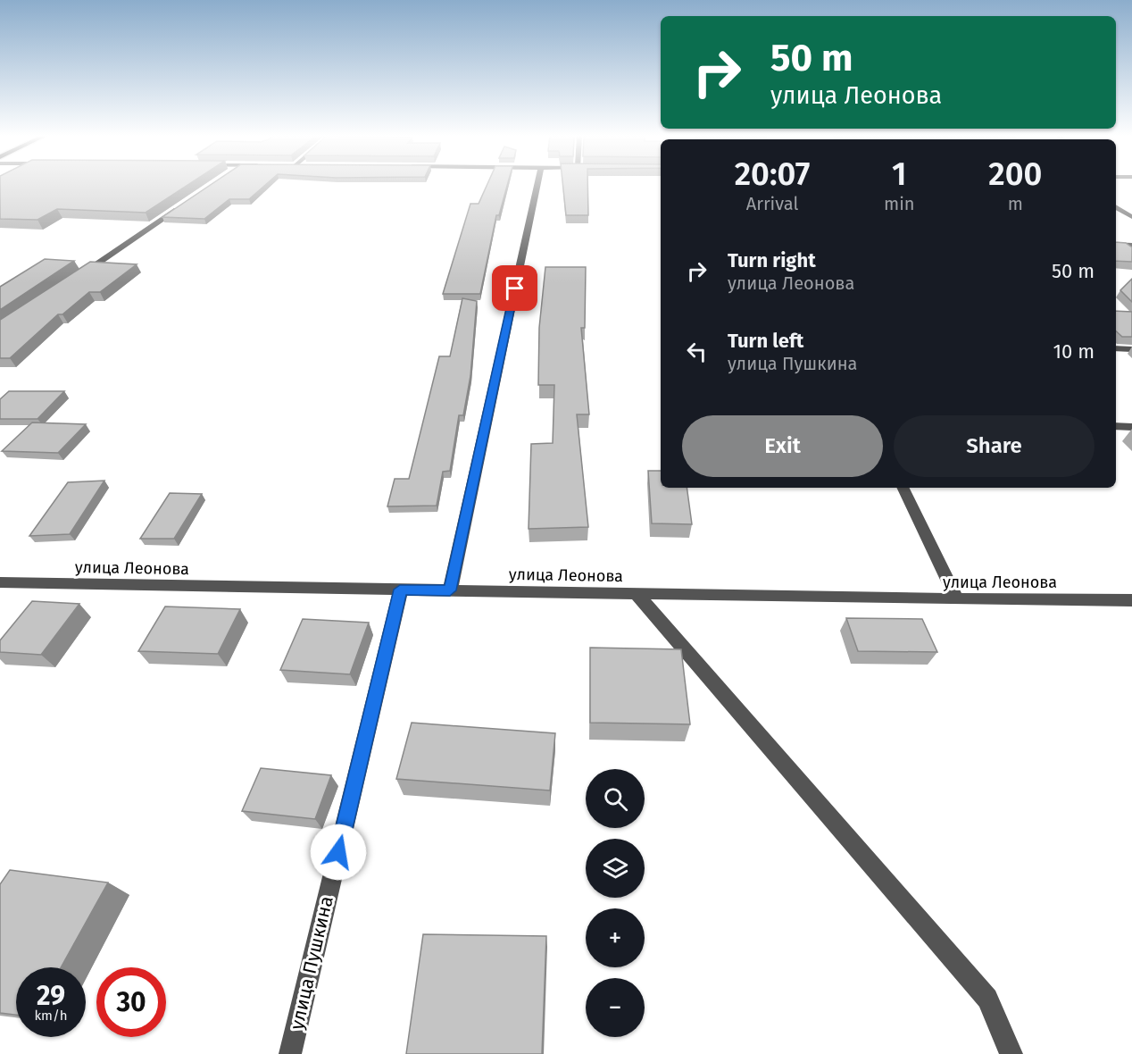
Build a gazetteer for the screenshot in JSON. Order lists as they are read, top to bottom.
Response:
{
  "streets": {
    "street": ["улица Леонова", "улица Пушкина"]
  },
  "crossings": [
    ["улица Леонова", "улица Пушкина"]
  ],
  "page": {
    "turn": ["50 m", "улица Леонова"],
    "eta": [
      "20:07",
      "Arrival",
      "1",
      "min",
      "200",
      "m"
    ],
    "list": [
      {
        "name": "Turn right",
        "note": "улица Леонова",
        "value": "50 m"
      },
      {
        "name": "Turn left",
        "note": "улица Пушкина",
        "value": "10 m"
      }
    ],
    "buttons": ["Exit", "Share"],
    "map_buttons": ["+", "−"],
    "speed": "29 km/h",
    "limit": "30"
  }
}
